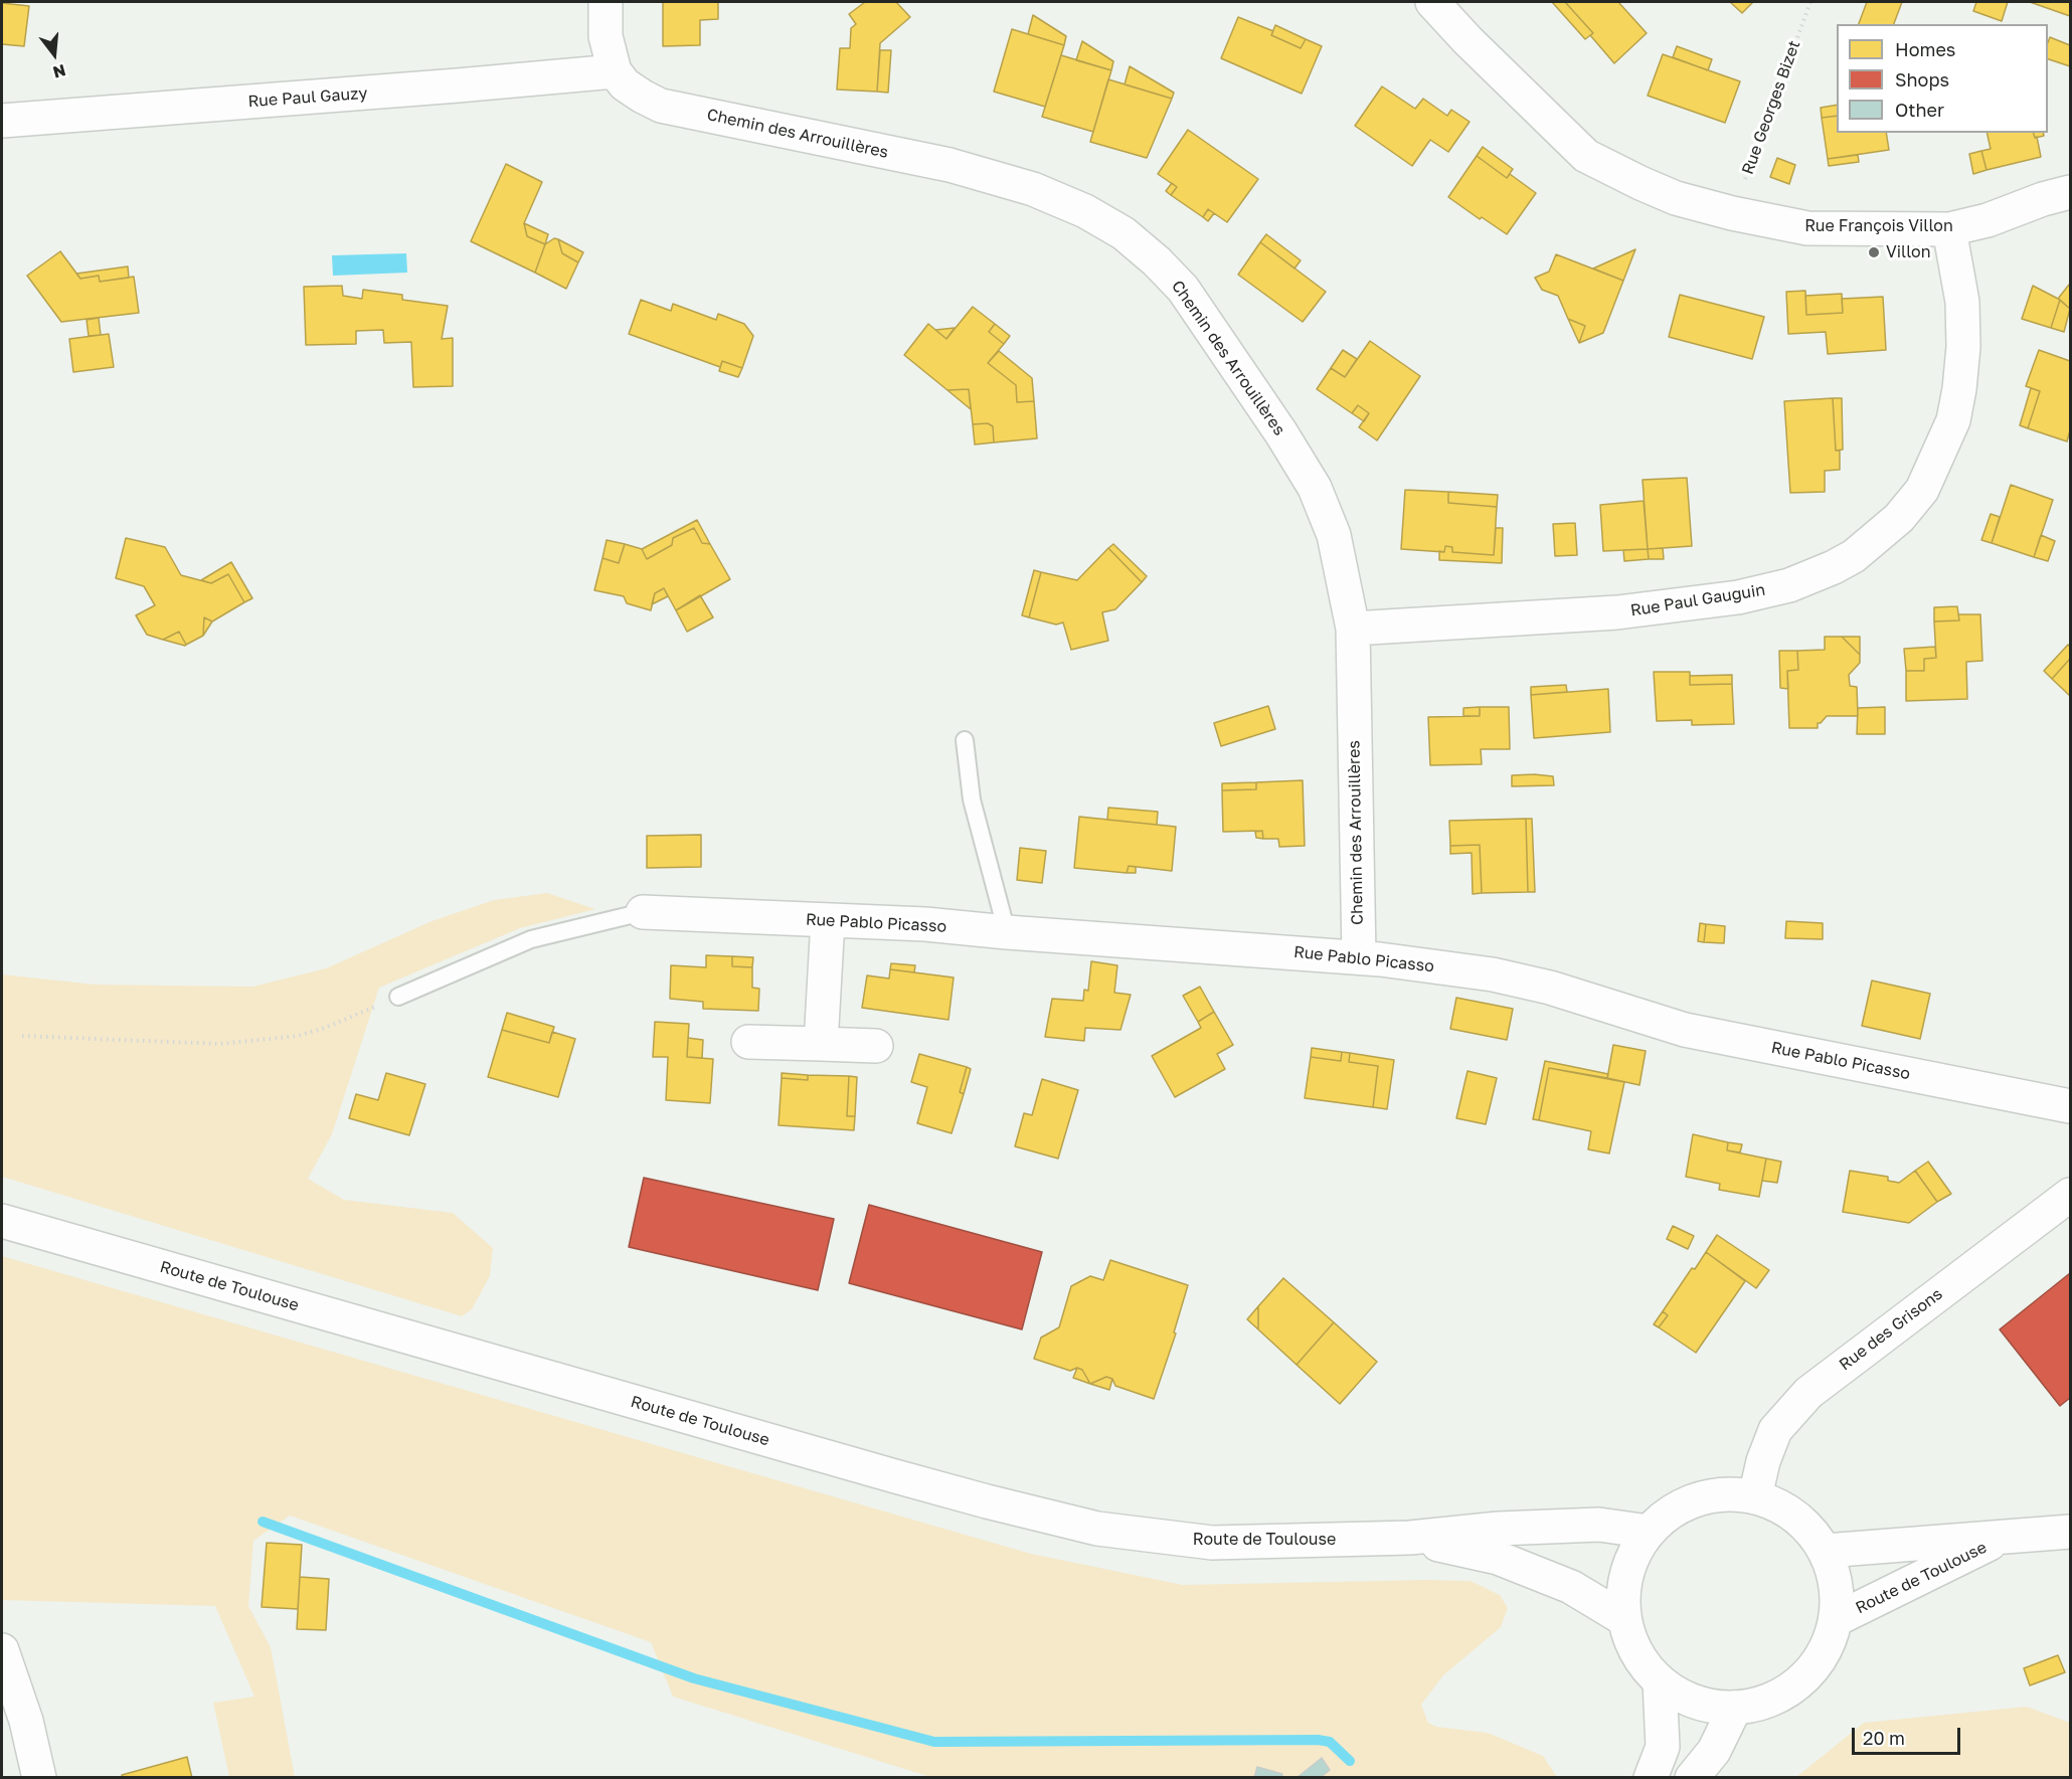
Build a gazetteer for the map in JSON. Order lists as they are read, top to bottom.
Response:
{
  "streets": {
    "street": [
      "Rue Paul Gauzy",
      "Chemin des Arrouillères",
      "Rue François Villon",
      "Rue Paul Gauguin",
      "Rue Pablo Picasso",
      "Route de Toulouse",
      "Rue des Grisons"
    ],
    "path": ["Rue Georges Bizet"]
  },
  "crossings": [
    ["Rue Paul Gauzy", "Chemin des Arrouillères"],
    ["Rue Georges Bizet", "Rue François Villon"],
    ["Chemin des Arrouillères", "Rue Paul Gauguin"],
    ["Chemin des Arrouillères", "Rue Pablo Picasso"],
    ["Rue François Villon", "Rue Paul Gauguin"],
    ["Route de Toulouse", "Rue des Grisons"]
  ],
  "places": ["Villon"],
  "legend": ["Homes", "Shops", "Other"],
  "scale_bar": "20 m",
  "north": "bottom"
}
